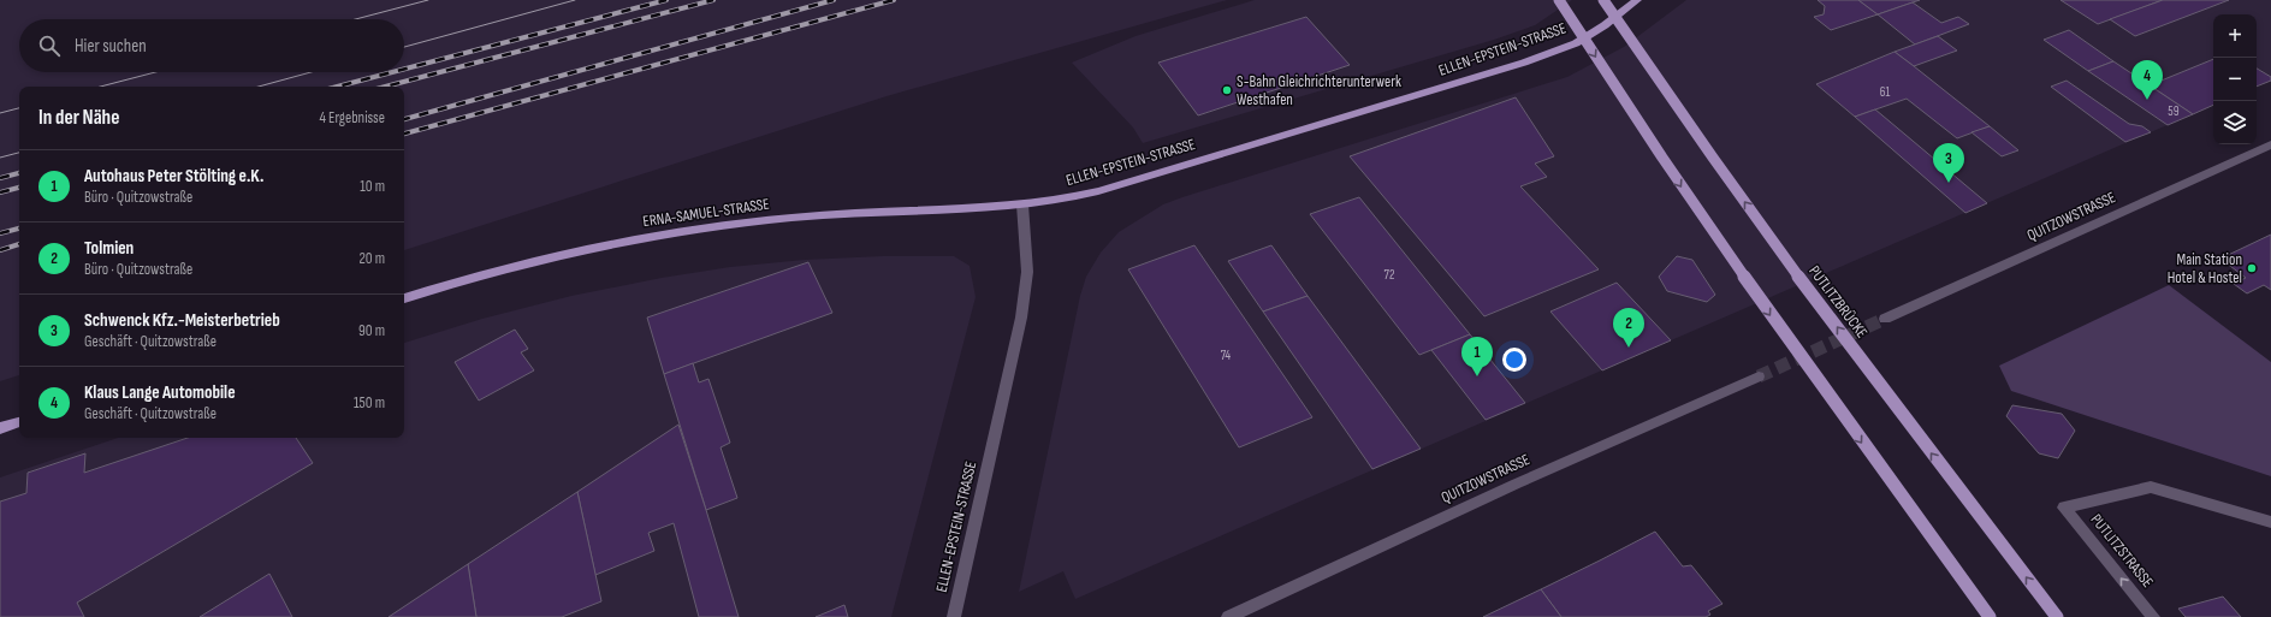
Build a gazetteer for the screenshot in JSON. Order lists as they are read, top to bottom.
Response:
{
  "streets": {
    "main road": ["ELLEN-EPSTEIN-STRASSE", "ERNA-SAMUEL-STRASSE", "PUTLITZBRÜCKE"],
    "street": ["QUITZOWSTRASSE", "PUTLITZSTRASSE"]
  },
  "crossings": [
    ["ELLEN-EPSTEIN-STRASSE", "ERNA-SAMUEL-STRASSE"]
  ],
  "places": ["S-Bahn Gleichrichterunterwerk Westhafen", "Main Station Hotel & Hostel"],
  "house_numbers": [
    "61",
    "59",
    "72",
    "74"
  ],
  "page": {
    "map_buttons": ["+", "−"],
    "search": "Hier suchen",
    "pins": [
      "4",
      "3",
      "2",
      "1"
    ],
    "heading": ["In der Nähe", "4 Ergebnisse"],
    "list": [
      {
        "mark": "1",
        "name": "Autohaus Peter Stölting e.K.",
        "note": "Büro · Quitzowstraße",
        "value": "10 m"
      },
      {
        "mark": "2",
        "name": "Tolmien",
        "note": "Büro · Quitzowstraße",
        "value": "20 m"
      },
      {
        "mark": "3",
        "name": "Schwenck Kfz.-Meisterbetrieb",
        "note": "Geschäft · Quitzowstraße",
        "value": "90 m"
      },
      {
        "mark": "4",
        "name": "Klaus Lange Automobile",
        "note": "Geschäft · Quitzowstraße",
        "value": "150 m"
      }
    ]
  }
}
